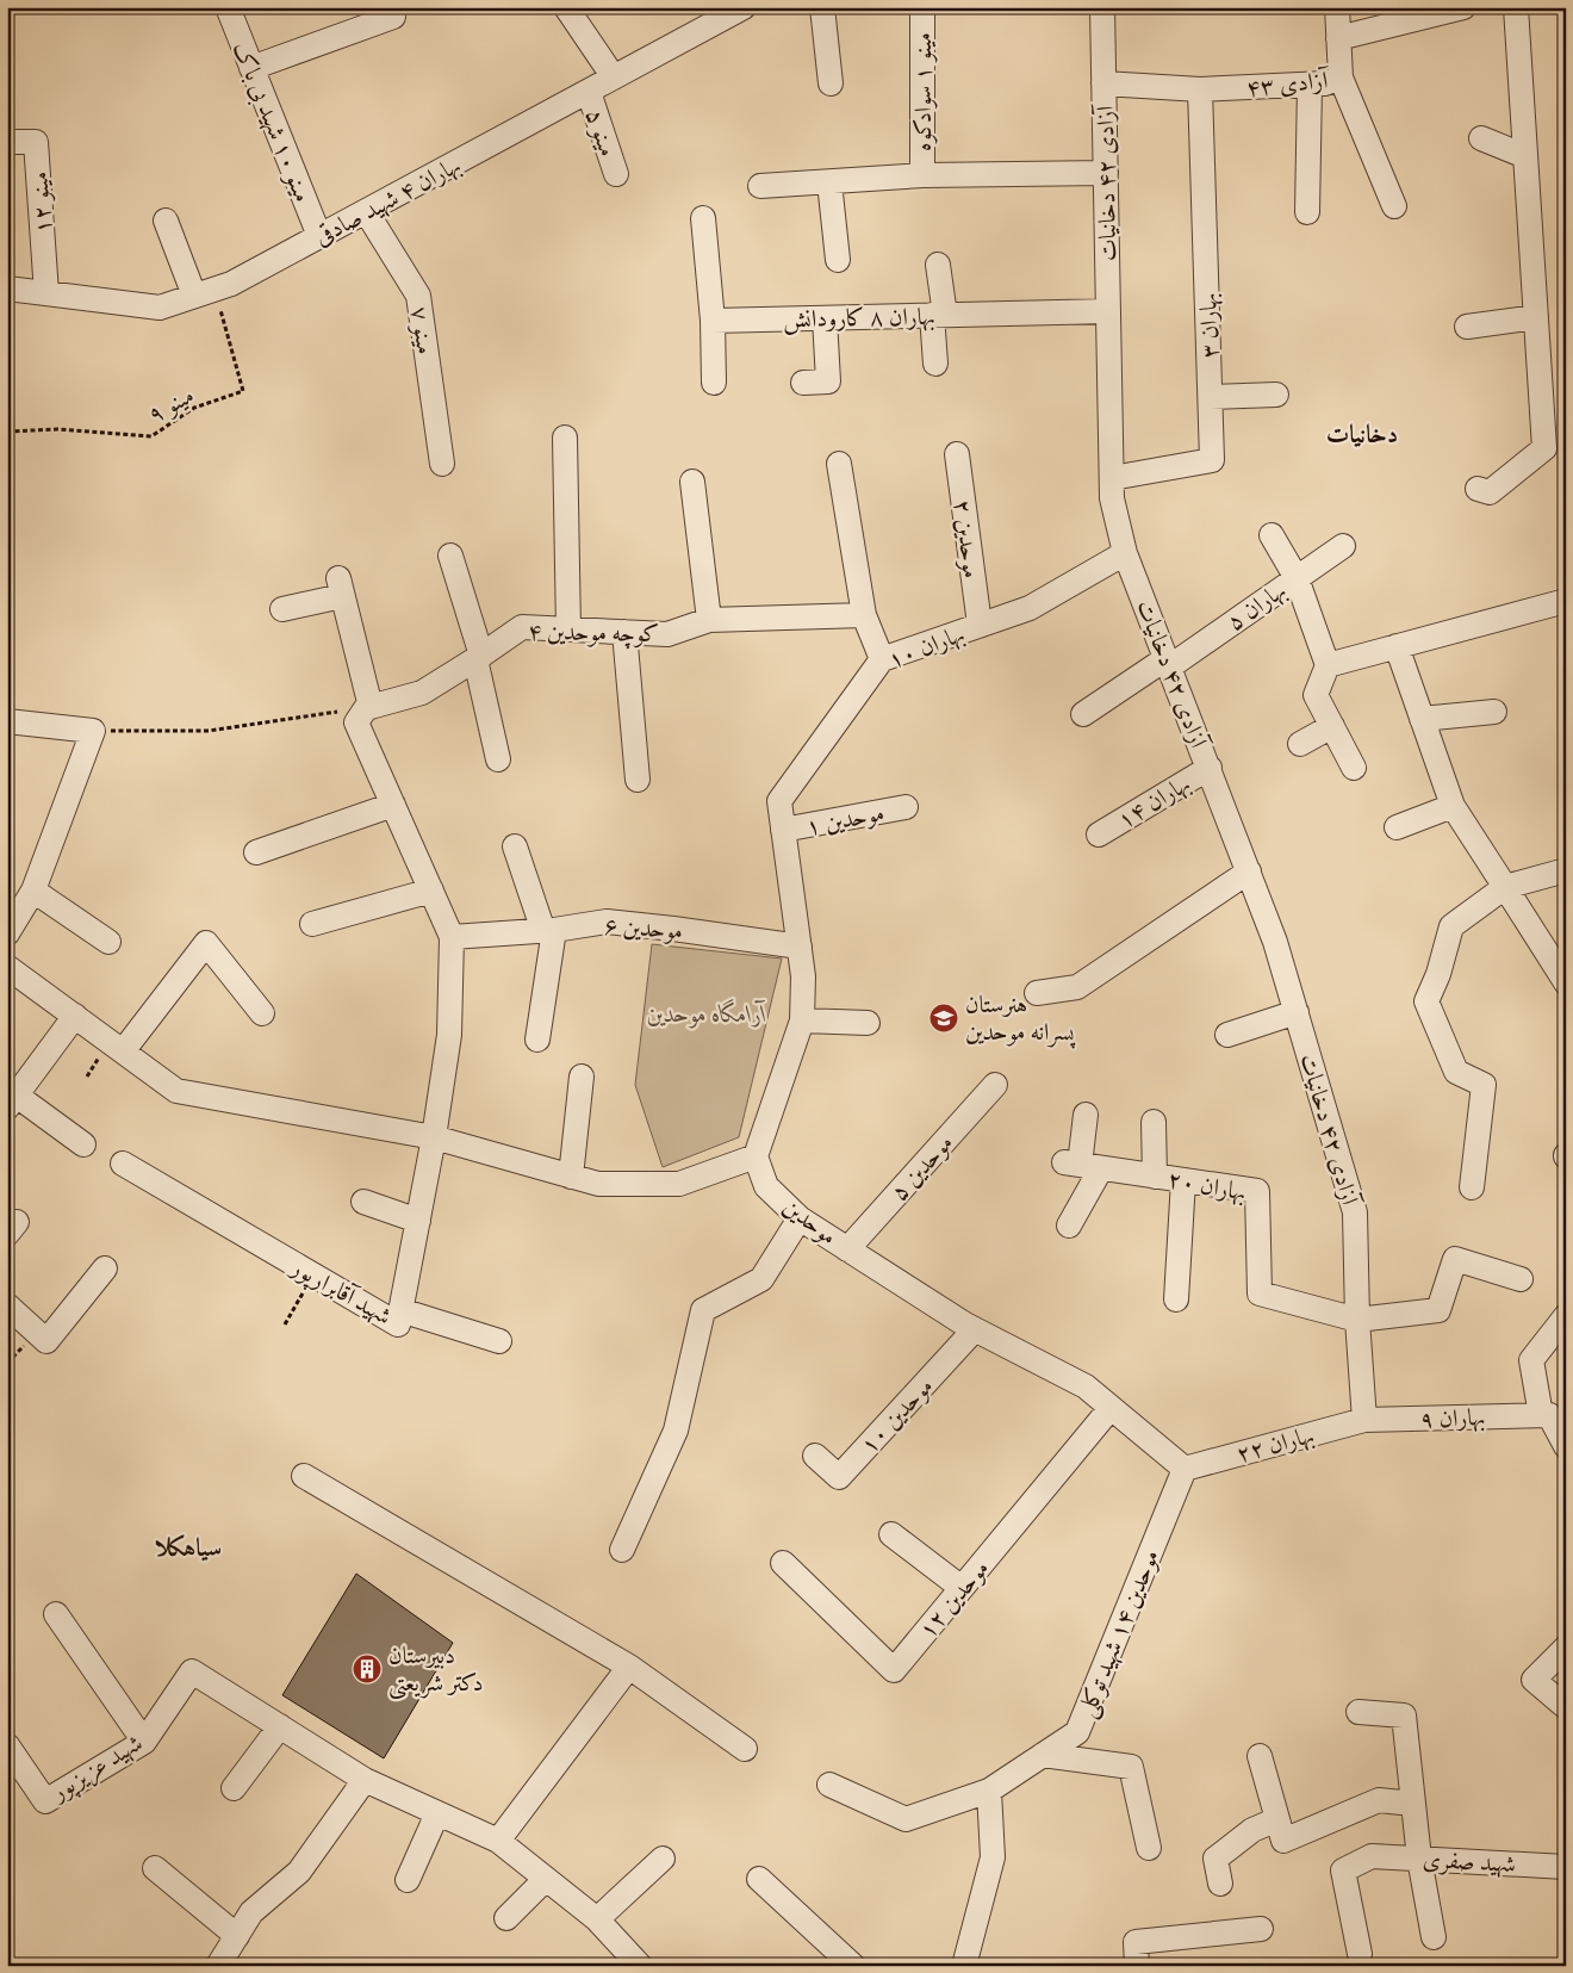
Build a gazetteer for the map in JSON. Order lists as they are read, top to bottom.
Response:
{
  "streets": {
    "street": [
      "آزادی ۴۳",
      "مینو ۱ سوادکوه",
      "مینو ۱۰ شهید بی باک",
      "مینو ۵",
      "آزادی ۴۲ دخانیات",
      "بهاران ۴ شهید صادقی",
      "مینو ۱۲",
      "بهاران ۸ کارودانش",
      "بهاران ۳",
      "مینو ۷",
      "موحدین ۲",
      "بهاران ۵",
      "کوچه موحدین ۴",
      "بهاران ۱۰",
      "بهاران ۱۴",
      "موحدین ۱",
      "موحدین ۶",
      "موحدین ۵",
      "بهاران ۲۰",
      "موحدین",
      "شهید آقابرارپور",
      "موحدین ۱۰",
      "بهاران ۹",
      "بهاران ۲۲",
      "موحدین ۱۲",
      "موحدین ۱۴ شهید توکلی",
      "شهید عزیزپور",
      "شهید صفری"
    ],
    "path": ["مینو ۹"]
  },
  "crossings": [
    ["آزادی ۴۳", "آزادی ۴۲ دخانیات"],
    ["آزادی ۴۳", "بهاران ۳"],
    ["مینو ۱۰ شهید بی باک", "بهاران ۴ شهید صادقی"],
    ["مینو ۵", "بهاران ۴ شهید صادقی"],
    ["آزادی ۴۲ دخانیات", "بهاران ۸ کارودانش"],
    ["آزادی ۴۲ دخانیات", "بهاران ۳"],
    ["آزادی ۴۲ دخانیات", "بهاران ۵"],
    ["آزادی ۴۲ دخانیات", "بهاران ۱۰"],
    ["آزادی ۴۲ دخانیات", "بهاران ۱۴"],
    ["آزادی ۴۲ دخانیات", "بهاران ۲۰"],
    ["آزادی ۴۲ دخانیات", "بهاران ۹"],
    ["آزادی ۴۲ دخانیات", "بهاران ۲۲"],
    ["بهاران ۴ شهید صادقی", "مینو ۱۲"],
    ["بهاران ۴ شهید صادقی", "مینو ۷"],
    ["بهاران ۴ شهید صادقی", "مینو ۹"],
    ["موحدین ۲", "بهاران ۱۰"],
    ["بهاران ۱۰", "موحدین ۱"],
    ["موحدین ۶", "شهید آقابرارپور"],
    ["موحدین ۵", "موحدین"],
    ["موحدین", "موحدین ۱۰"],
    ["موحدین", "بهاران ۲۲"],
    ["موحدین", "موحدین ۱۲"],
    ["موحدین", "موحدین ۱۴ شهید توکلی"],
    ["بهاران ۹", "بهاران ۲۲"],
    ["بهاران ۲۲", "موحدین ۱۴ شهید توکلی"]
  ],
  "districts": ["دخانیات", "سیاهکلا"],
  "parks": ["آرامگاه موحدین"],
  "places": {
    "school or university": ["هنرستان پسرانه موحدین"],
    "building": ["دبیرستان دکتر شریعتی"]
  }
}
